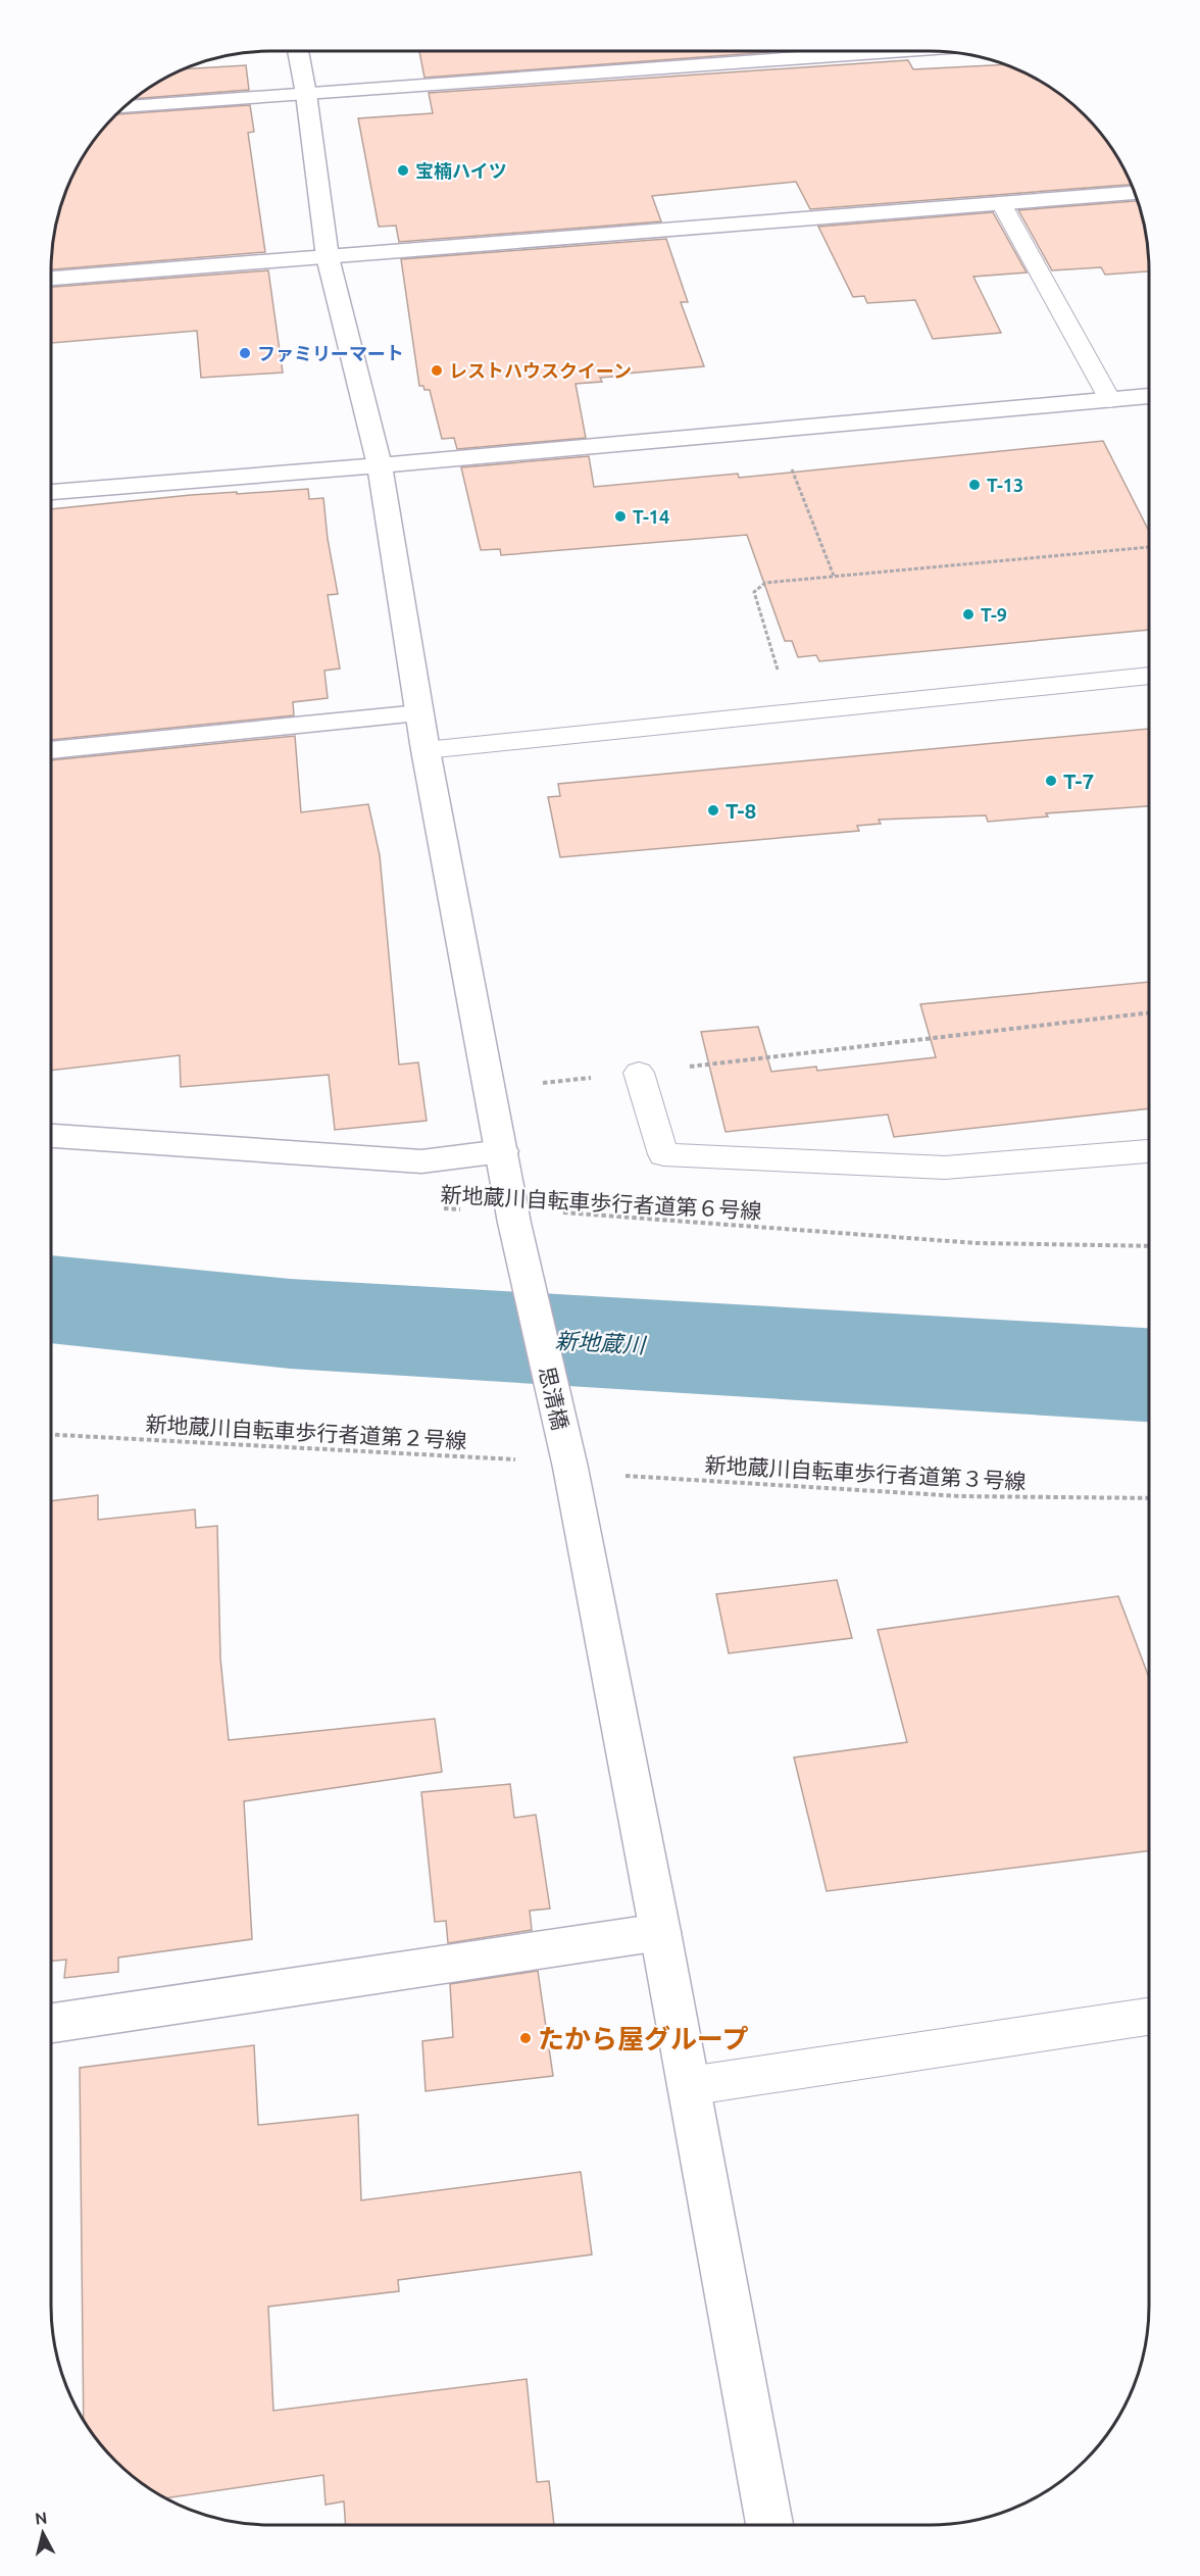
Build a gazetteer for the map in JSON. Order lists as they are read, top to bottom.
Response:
{
  "streets": {
    "street": ["思清橋"],
    "path": ["新地蔵川自転車歩行者道第６号線", "新地蔵川自転車歩行者道第２号線", "新地蔵川自転車歩行者道第３号線"]
  },
  "crossings": [
    ["新地蔵川自転車歩行者道第６号線", "思清橋"],
    ["思清橋", "新地蔵川自転車歩行者道第２号線"],
    ["思清橋", "新地蔵川自転車歩行者道第３号線"],
    ["新地蔵川自転車歩行者道第２号線", "新地蔵川自転車歩行者道第３号線"]
  ],
  "water": ["新地蔵川"],
  "places": [
    "宝楠ハイツ",
    "ファミリーマート",
    "レストハウスクイーン",
    "T-13",
    "T-14",
    "T-9",
    "T-7",
    "T-8",
    "たから屋グループ"
  ],
  "north": "top"
}
